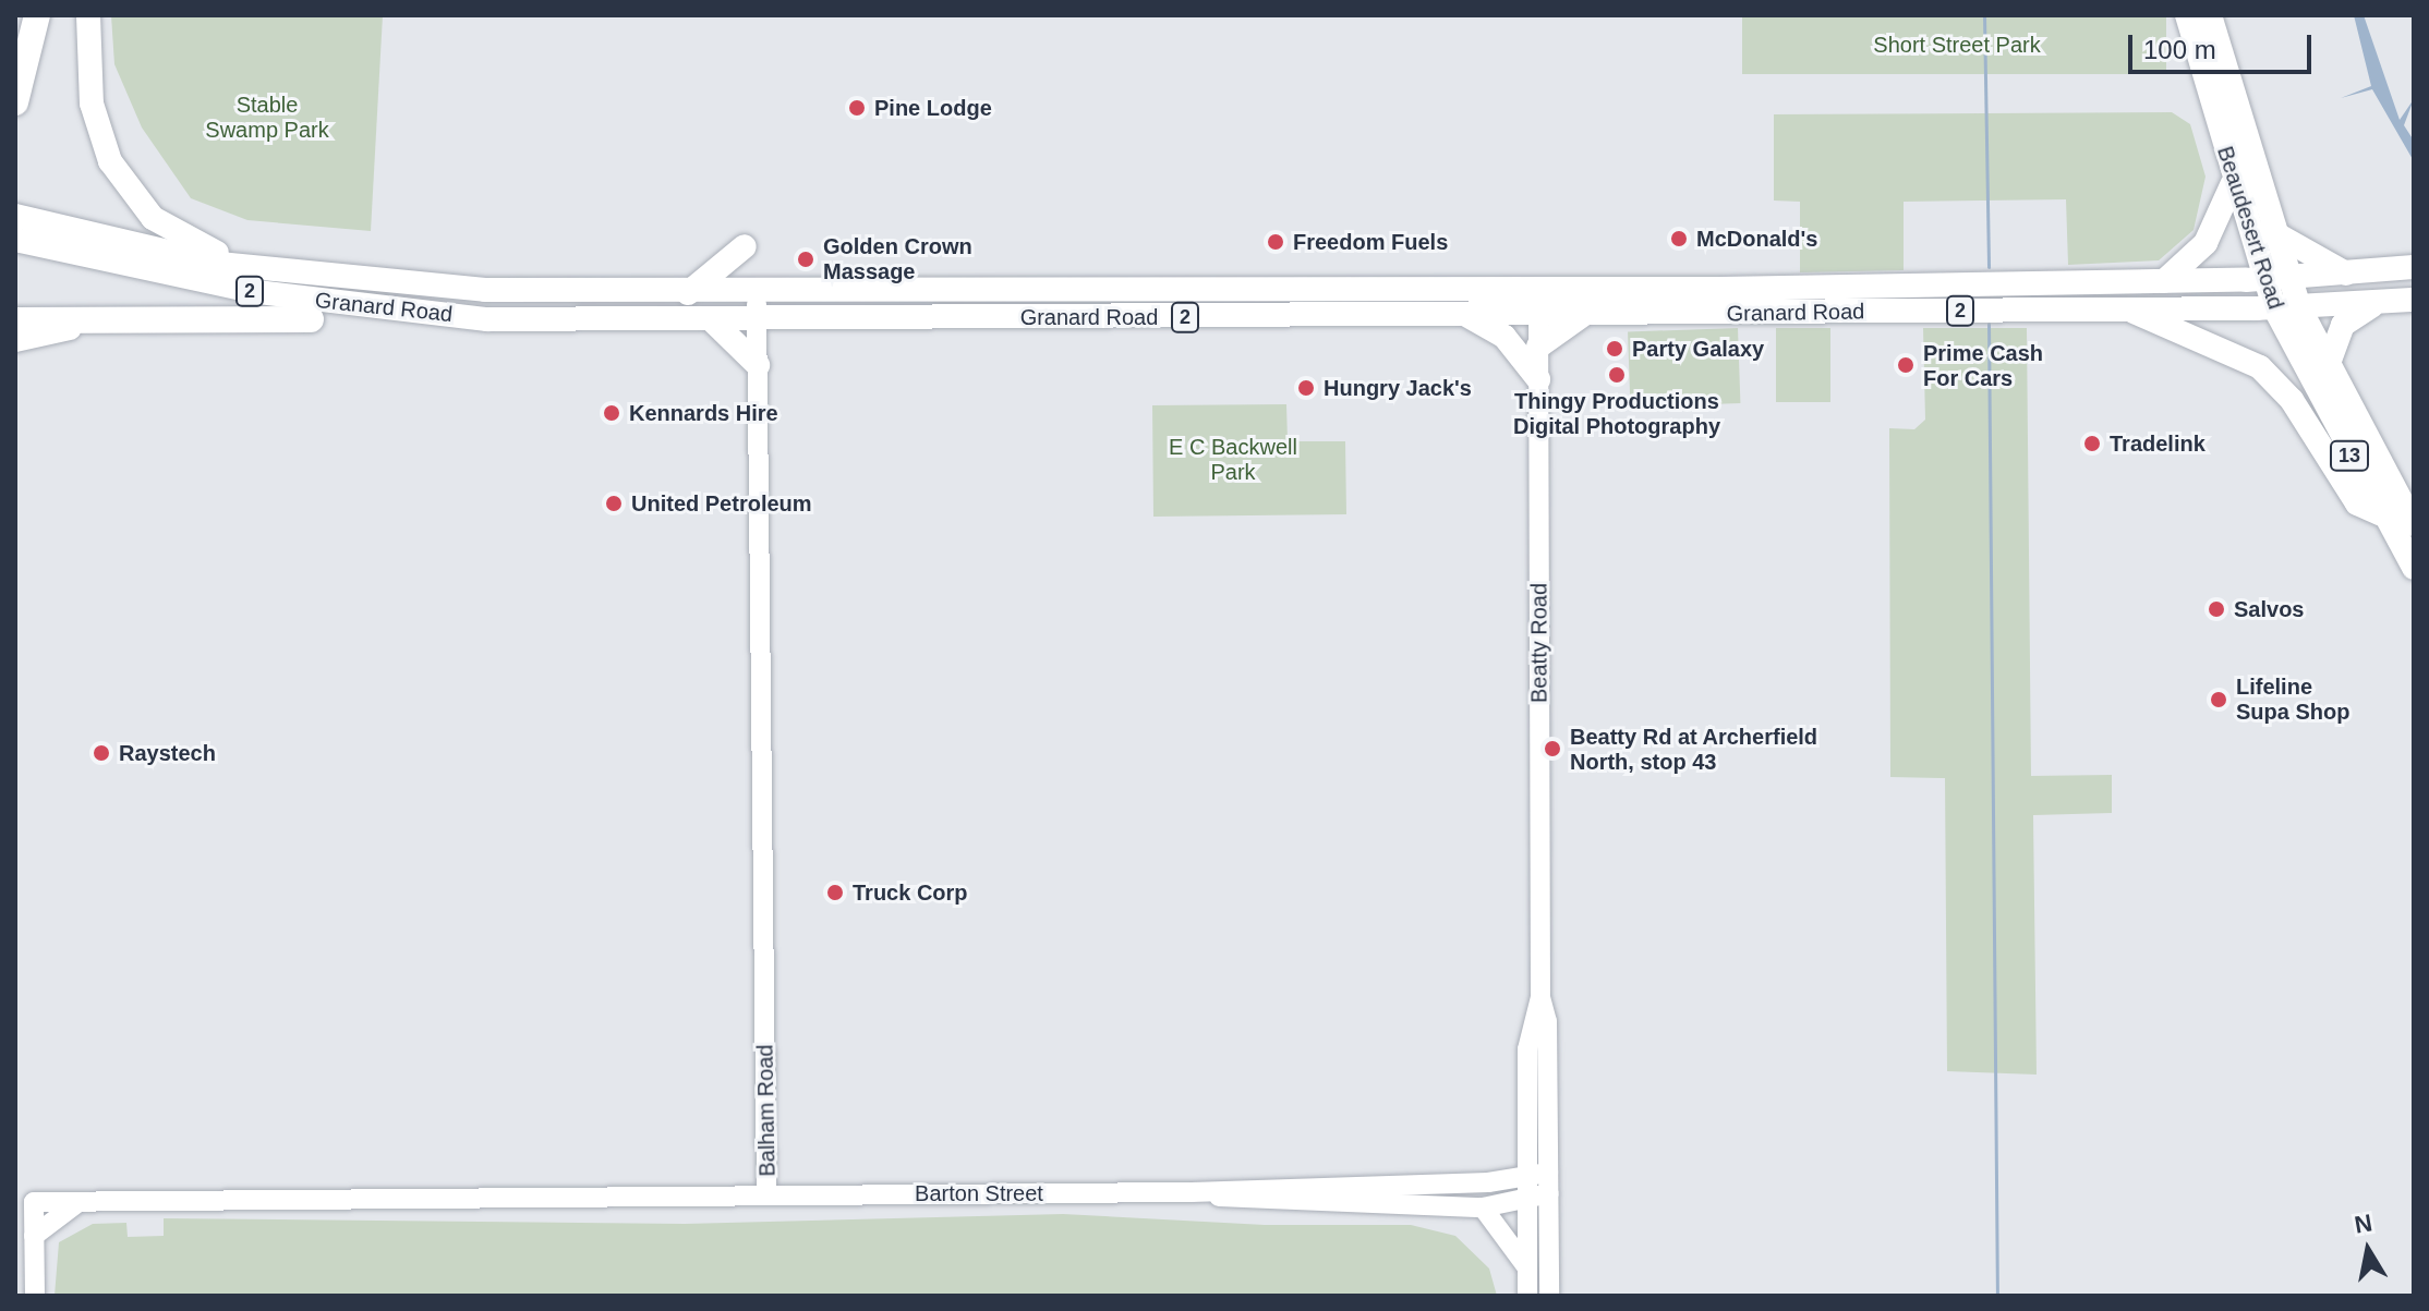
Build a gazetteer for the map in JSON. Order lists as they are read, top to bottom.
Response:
{
  "streets": {
    "highway": [
      "Beaudesert Road",
      "2",
      "Granard Road",
      "13"
    ],
    "main road": ["Beatty Road", "Balham Road", "Barton Street"]
  },
  "crossings": [
    ["Beaudesert Road", "2"],
    ["Beaudesert Road", "Granard Road"],
    ["2", "Granard Road"],
    ["Granard Road", "Beatty Road"],
    ["Granard Road", "Balham Road"],
    ["Beatty Road", "Barton Street"],
    ["Balham Road", "Barton Street"]
  ],
  "parks": ["Short Street Park", "Stable Swamp Park", "E C Backwell Park"],
  "places": [
    "Pine Lodge",
    "McDonald's",
    "Freedom Fuels",
    "Golden Crown Massage",
    "Party Galaxy",
    "Prime Cash For Cars",
    "Thingy Productions Digital Photography",
    "Hungry Jack's",
    "Kennards Hire",
    "Tradelink",
    "United Petroleum",
    "Salvos",
    "Lifeline Supa Shop",
    "Beatty Rd at Archerfield North, stop 43",
    "Raystech",
    "Truck Corp"
  ],
  "scale_bar": "100 m",
  "north": "top"
}
